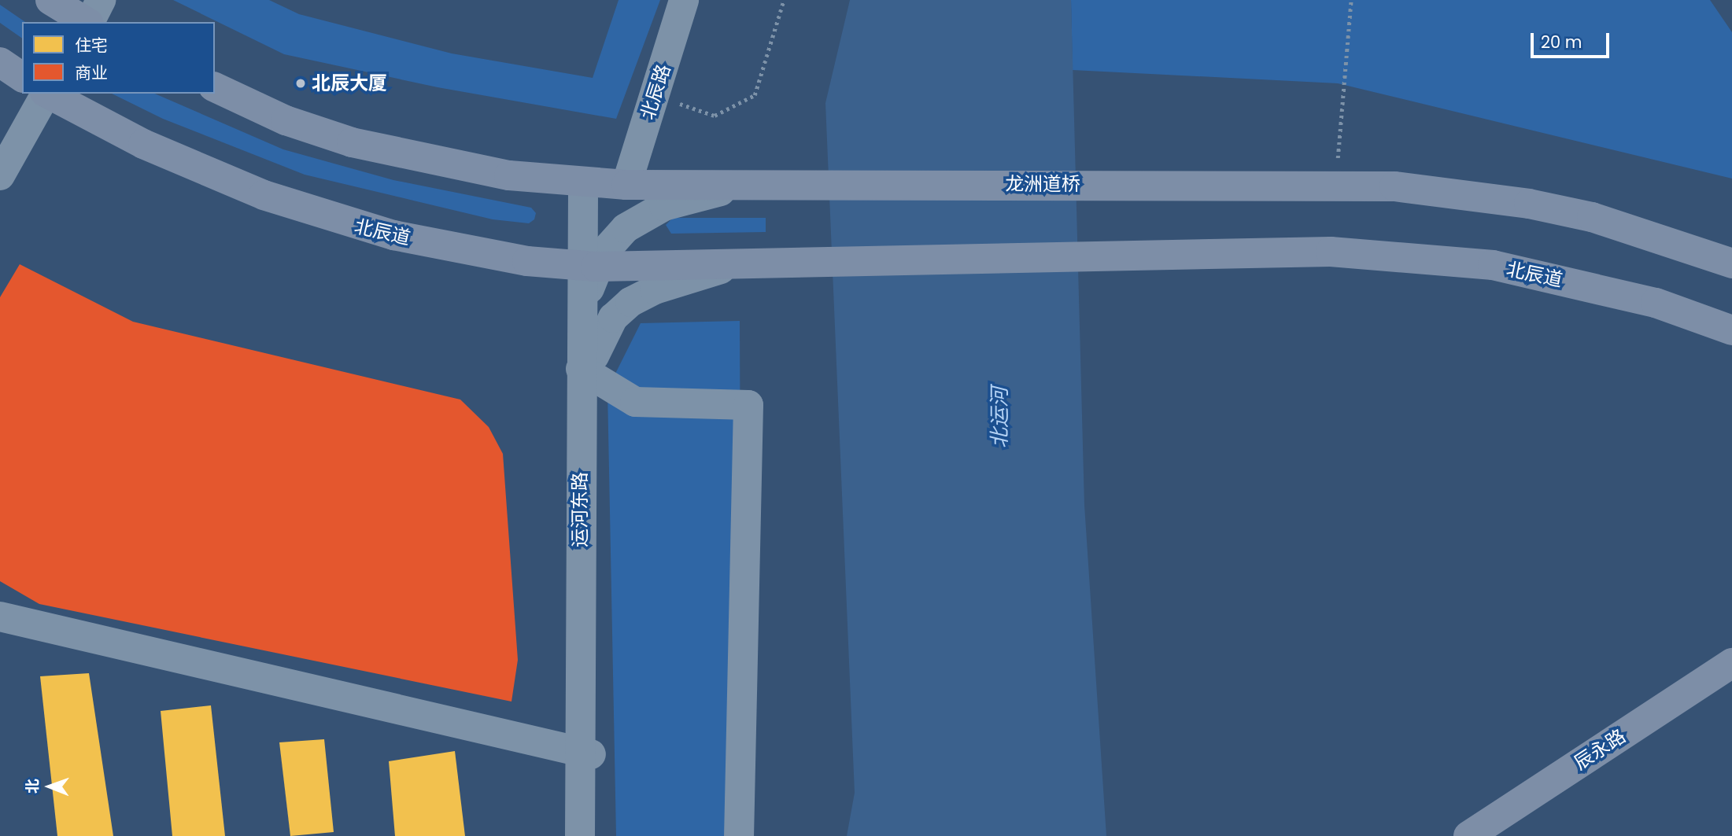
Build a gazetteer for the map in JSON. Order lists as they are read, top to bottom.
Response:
{
  "streets": {
    "main road": ["龙洲道桥", "北辰道", "辰永路"],
    "street": ["北辰路", "运河东路"]
  },
  "crossings": [
    ["北辰路", "北辰道"],
    ["北辰路", "运河东路"],
    ["北辰道", "运河东路"]
  ],
  "water": ["北运河"],
  "places": ["北辰大厦"],
  "legend": ["住宅", "商业"],
  "scale_bar": "20 m",
  "north": "left"
}
